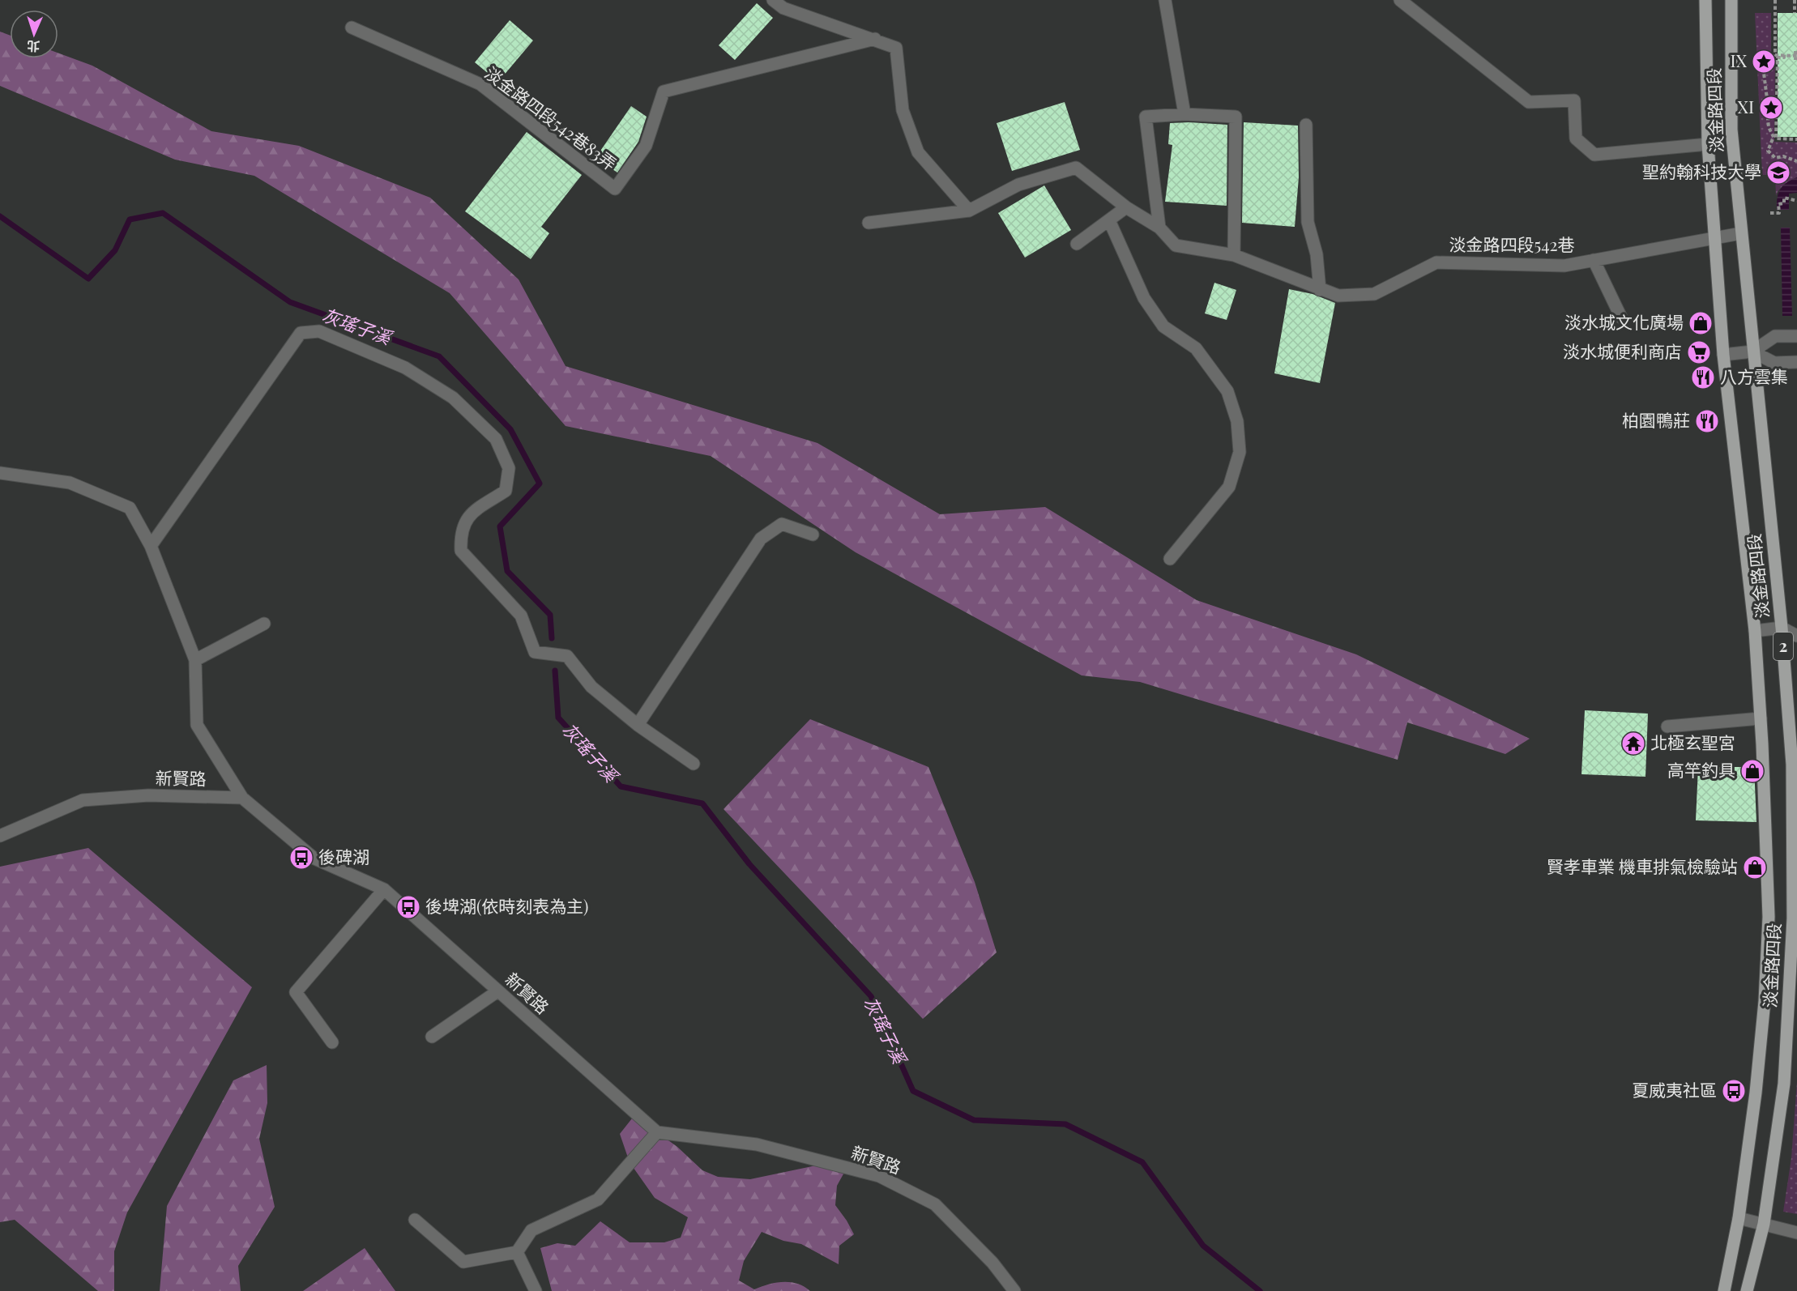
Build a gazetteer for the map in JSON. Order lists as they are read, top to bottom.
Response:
{
  "streets": {
    "main road": ["淡金路四段", "2"],
    "street": ["淡金路四段542巷83弄", "淡金路四段542巷", "新賢路"]
  },
  "crossings": [
    ["淡金路四段", "淡金路四段542巷"]
  ],
  "water": ["灰瑤子溪"],
  "places": {
    "place": ["IX", "XI"],
    "school or university": ["聖約翰科技大學"],
    "shop": ["淡水城文化廣場", "高竿釣具", "賢孝車業 機車排氣檢驗站"],
    "supermarket": ["淡水城便利商店"],
    "restaurant": ["八方雲集", "柏園鴨莊"],
    "temple": ["北極玄聖宮"],
    "bus stop": ["後碑湖", "後埤湖(依時刻表為主)", "夏威夷社區"]
  },
  "north": "bottom"
}
